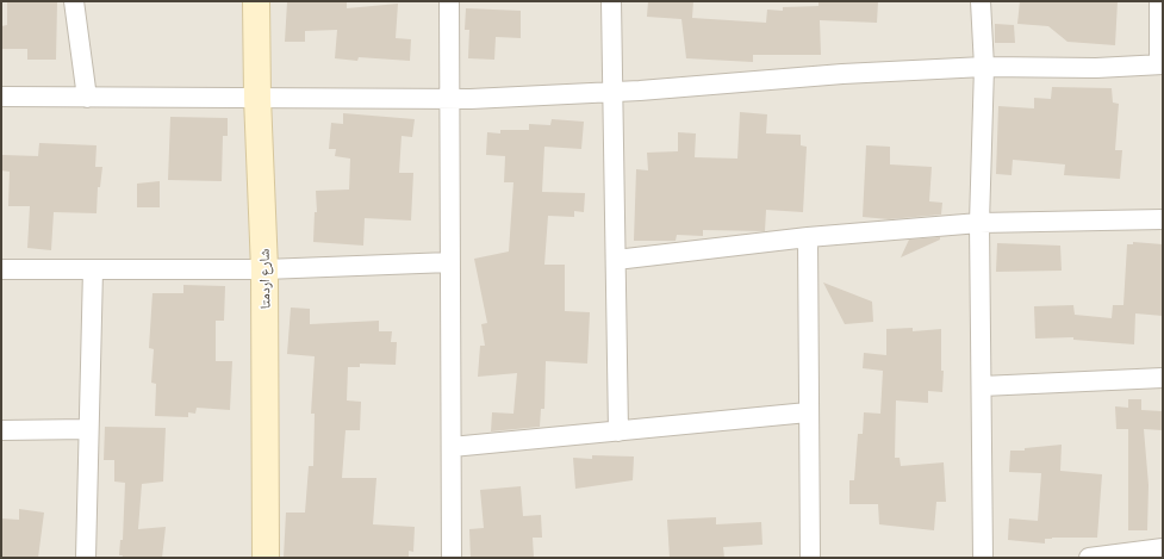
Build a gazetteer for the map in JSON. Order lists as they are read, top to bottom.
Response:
{
  "streets": {
    "main road": ["شارع اردمتا"]
  }
}
